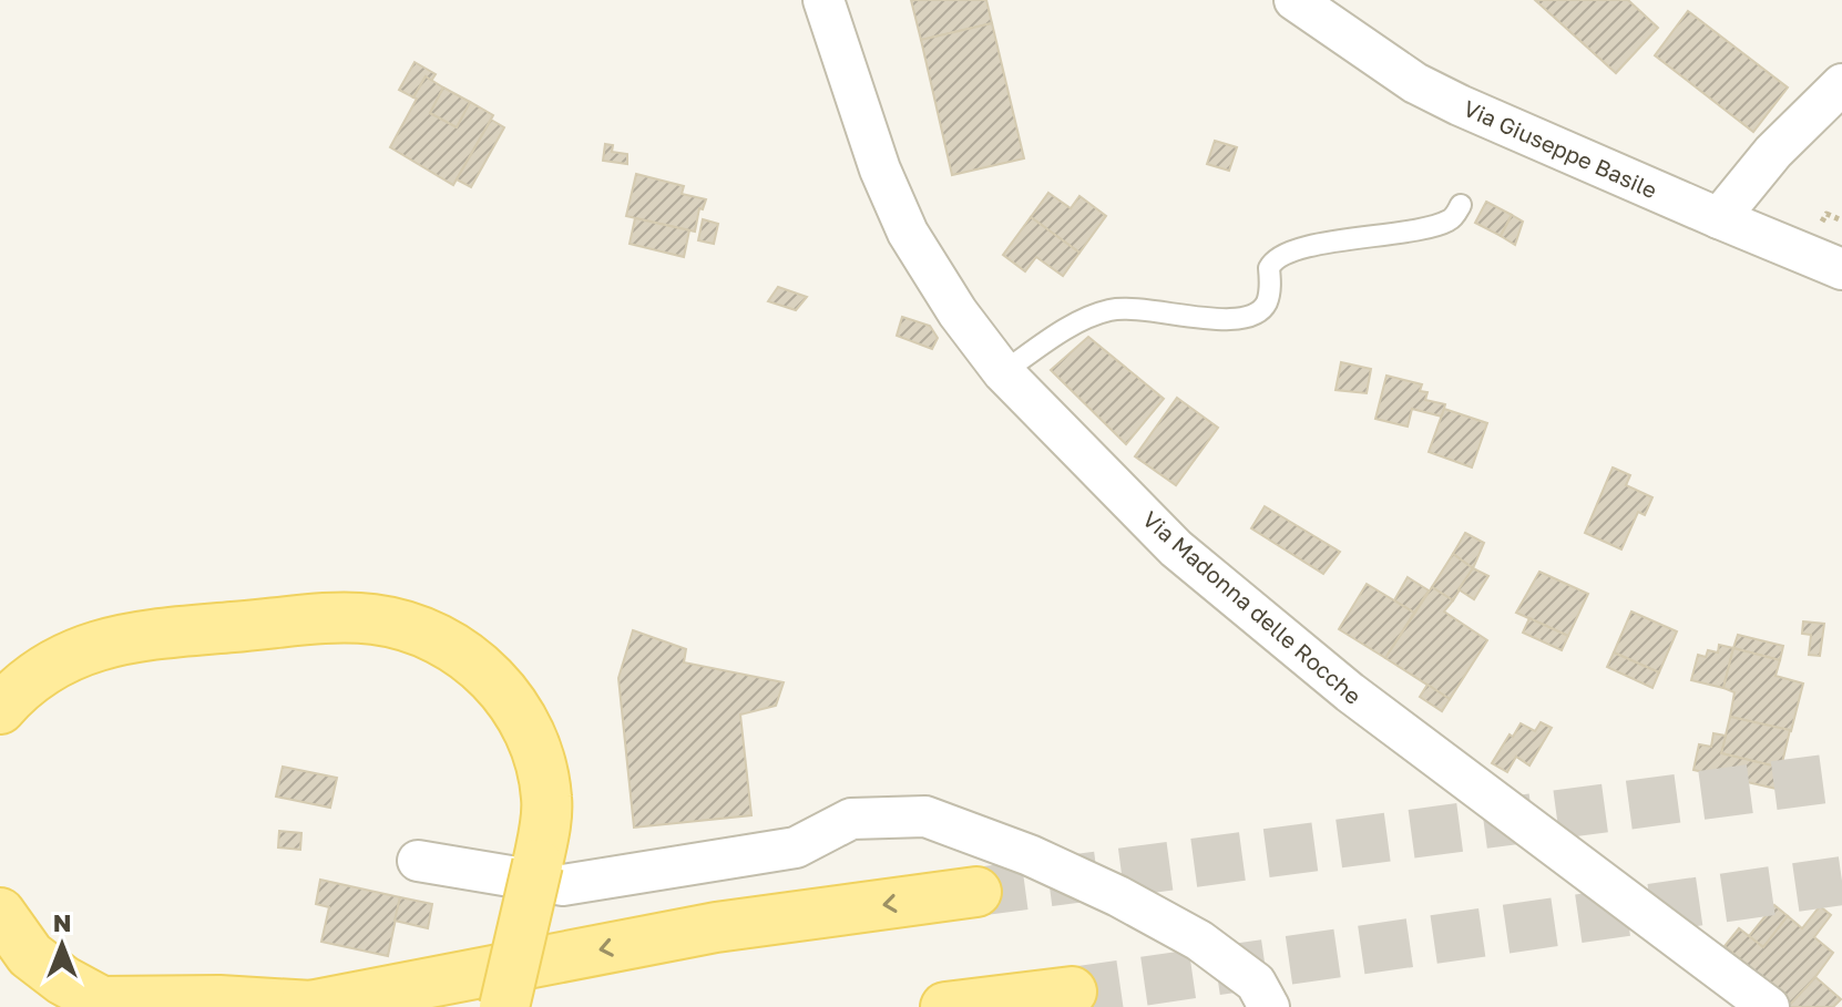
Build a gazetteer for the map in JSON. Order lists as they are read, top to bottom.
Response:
{
  "streets": {
    "street": ["Via Giuseppe Basile", "Via Madonna delle Rocche"]
  },
  "north": "top"
}
